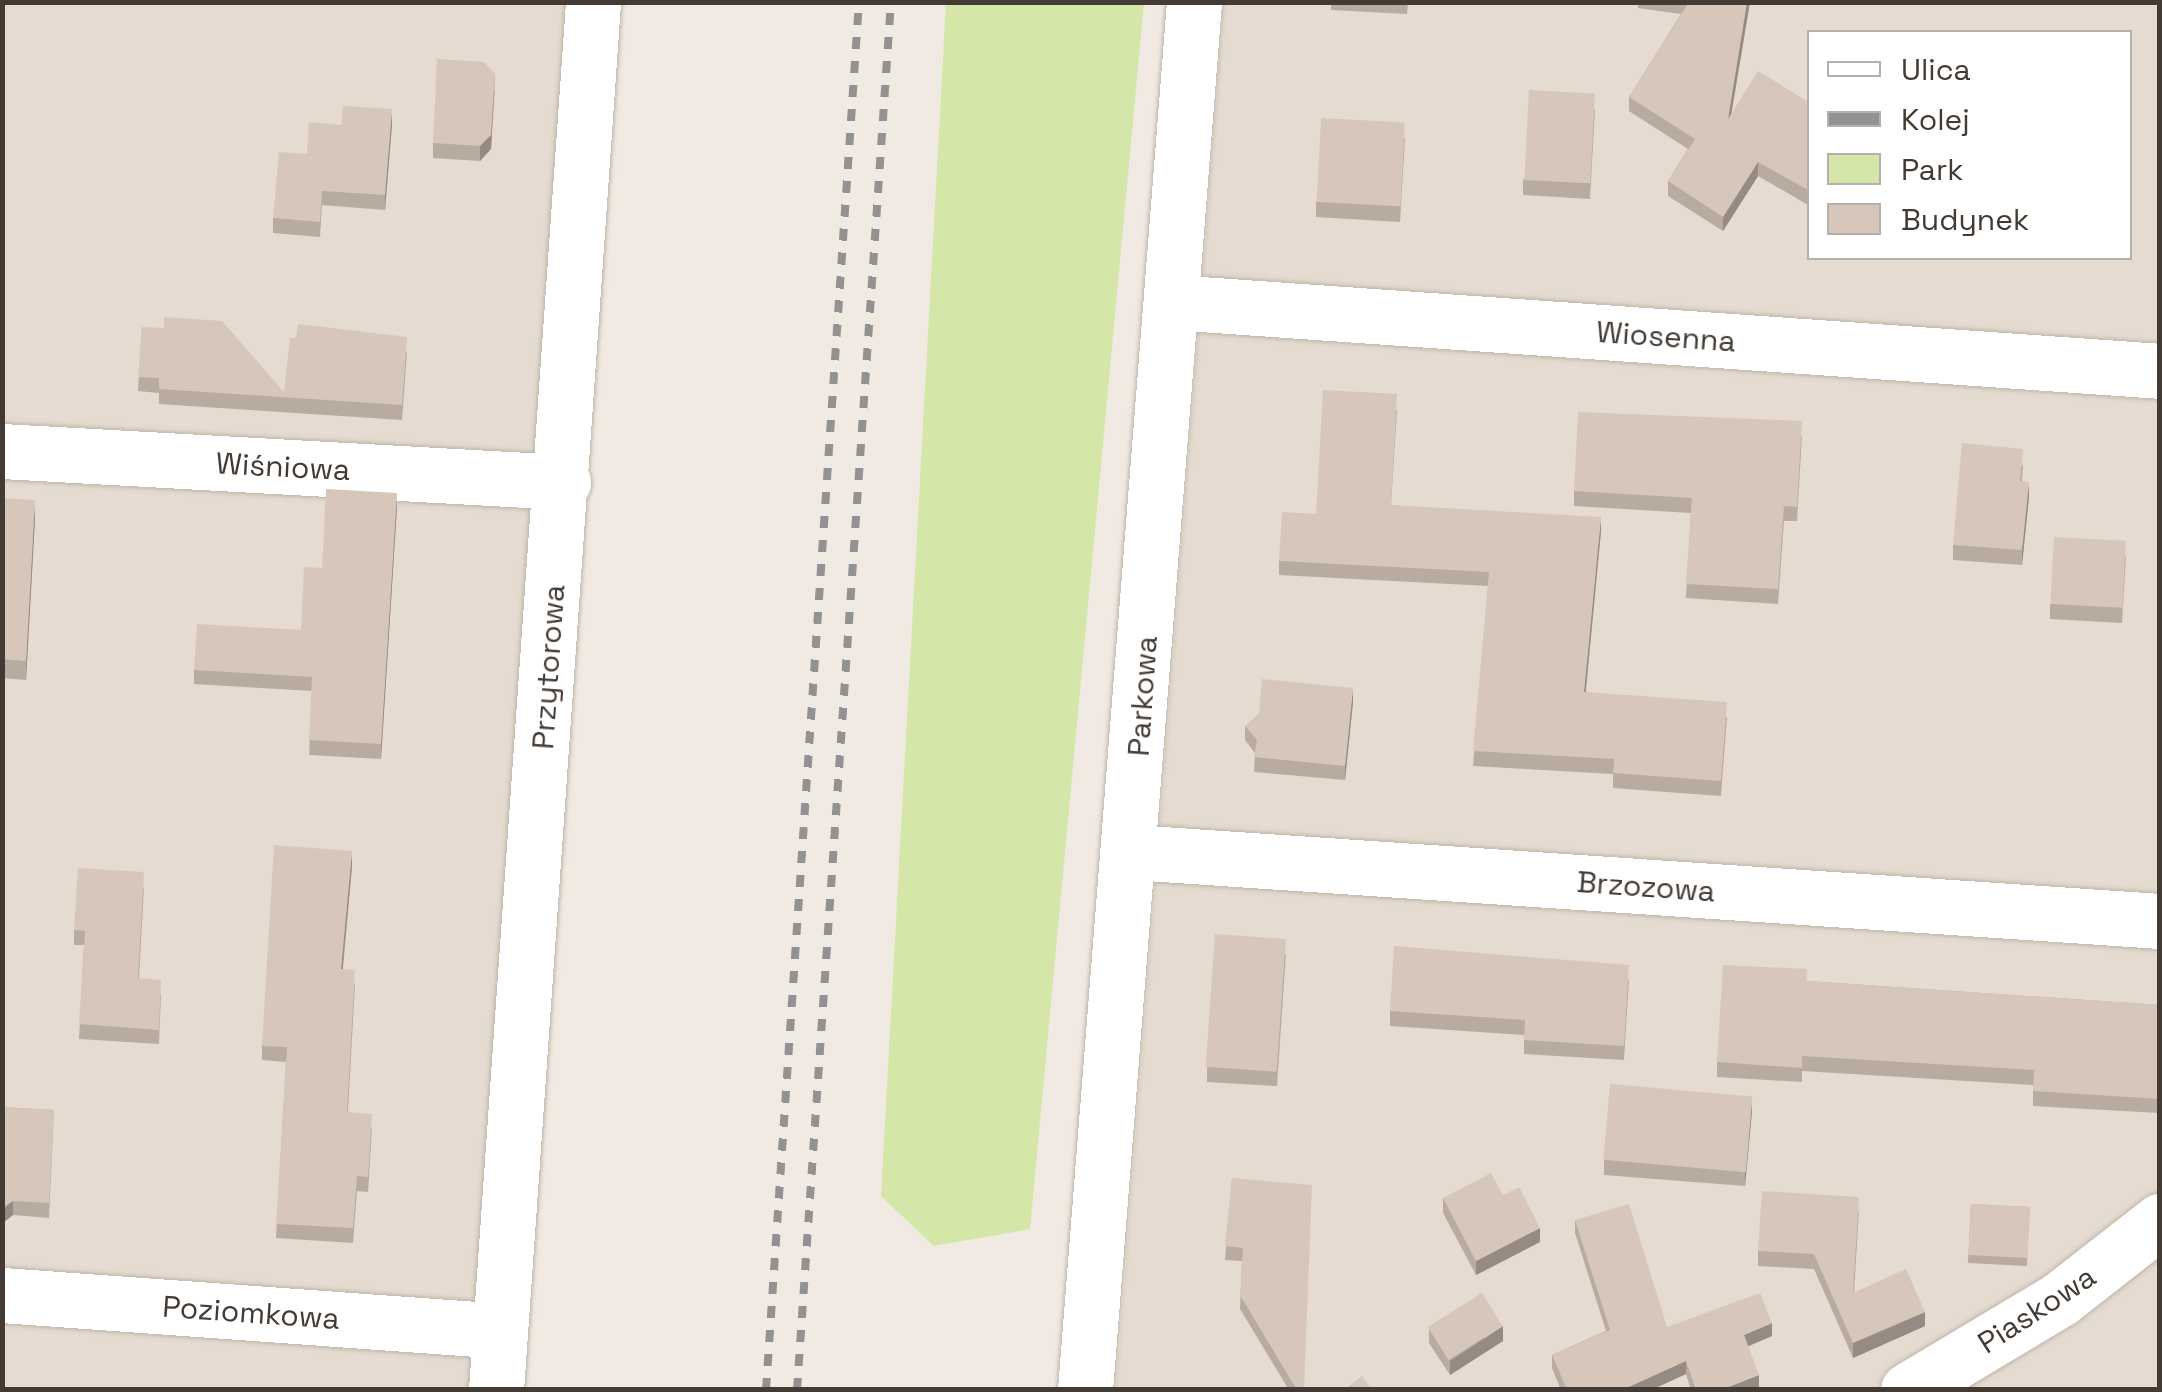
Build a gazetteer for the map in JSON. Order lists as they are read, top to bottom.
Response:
{
  "streets": {
    "street": [
      "Wiosenna",
      "Wiśniowa",
      "Przytorowa",
      "Parkowa",
      "Brzozowa",
      "Piaskowa",
      "Poziomkowa"
    ]
  },
  "crossings": [
    ["Wiosenna", "Parkowa"],
    ["Wiśniowa", "Przytorowa"],
    ["Przytorowa", "Poziomkowa"],
    ["Parkowa", "Brzozowa"]
  ],
  "legend": [
    "Ulica",
    "Kolej",
    "Park",
    "Budynek"
  ]
}
